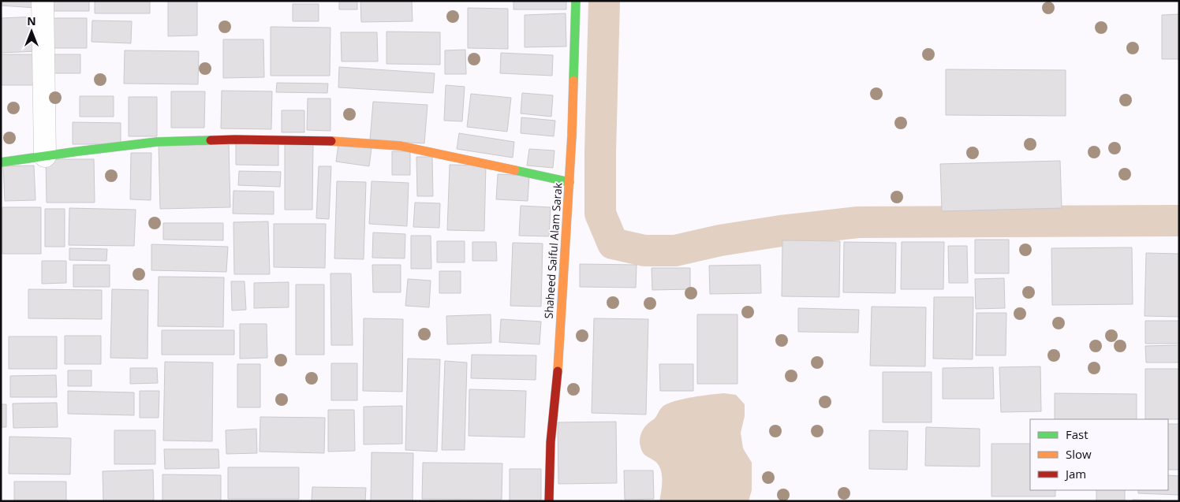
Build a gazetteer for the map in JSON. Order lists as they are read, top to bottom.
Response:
{
  "streets": {
    "street": ["Shaheed Saiful Alam Sarak"]
  },
  "legend": ["Fast", "Slow", "Jam"],
  "north": "top"
}
